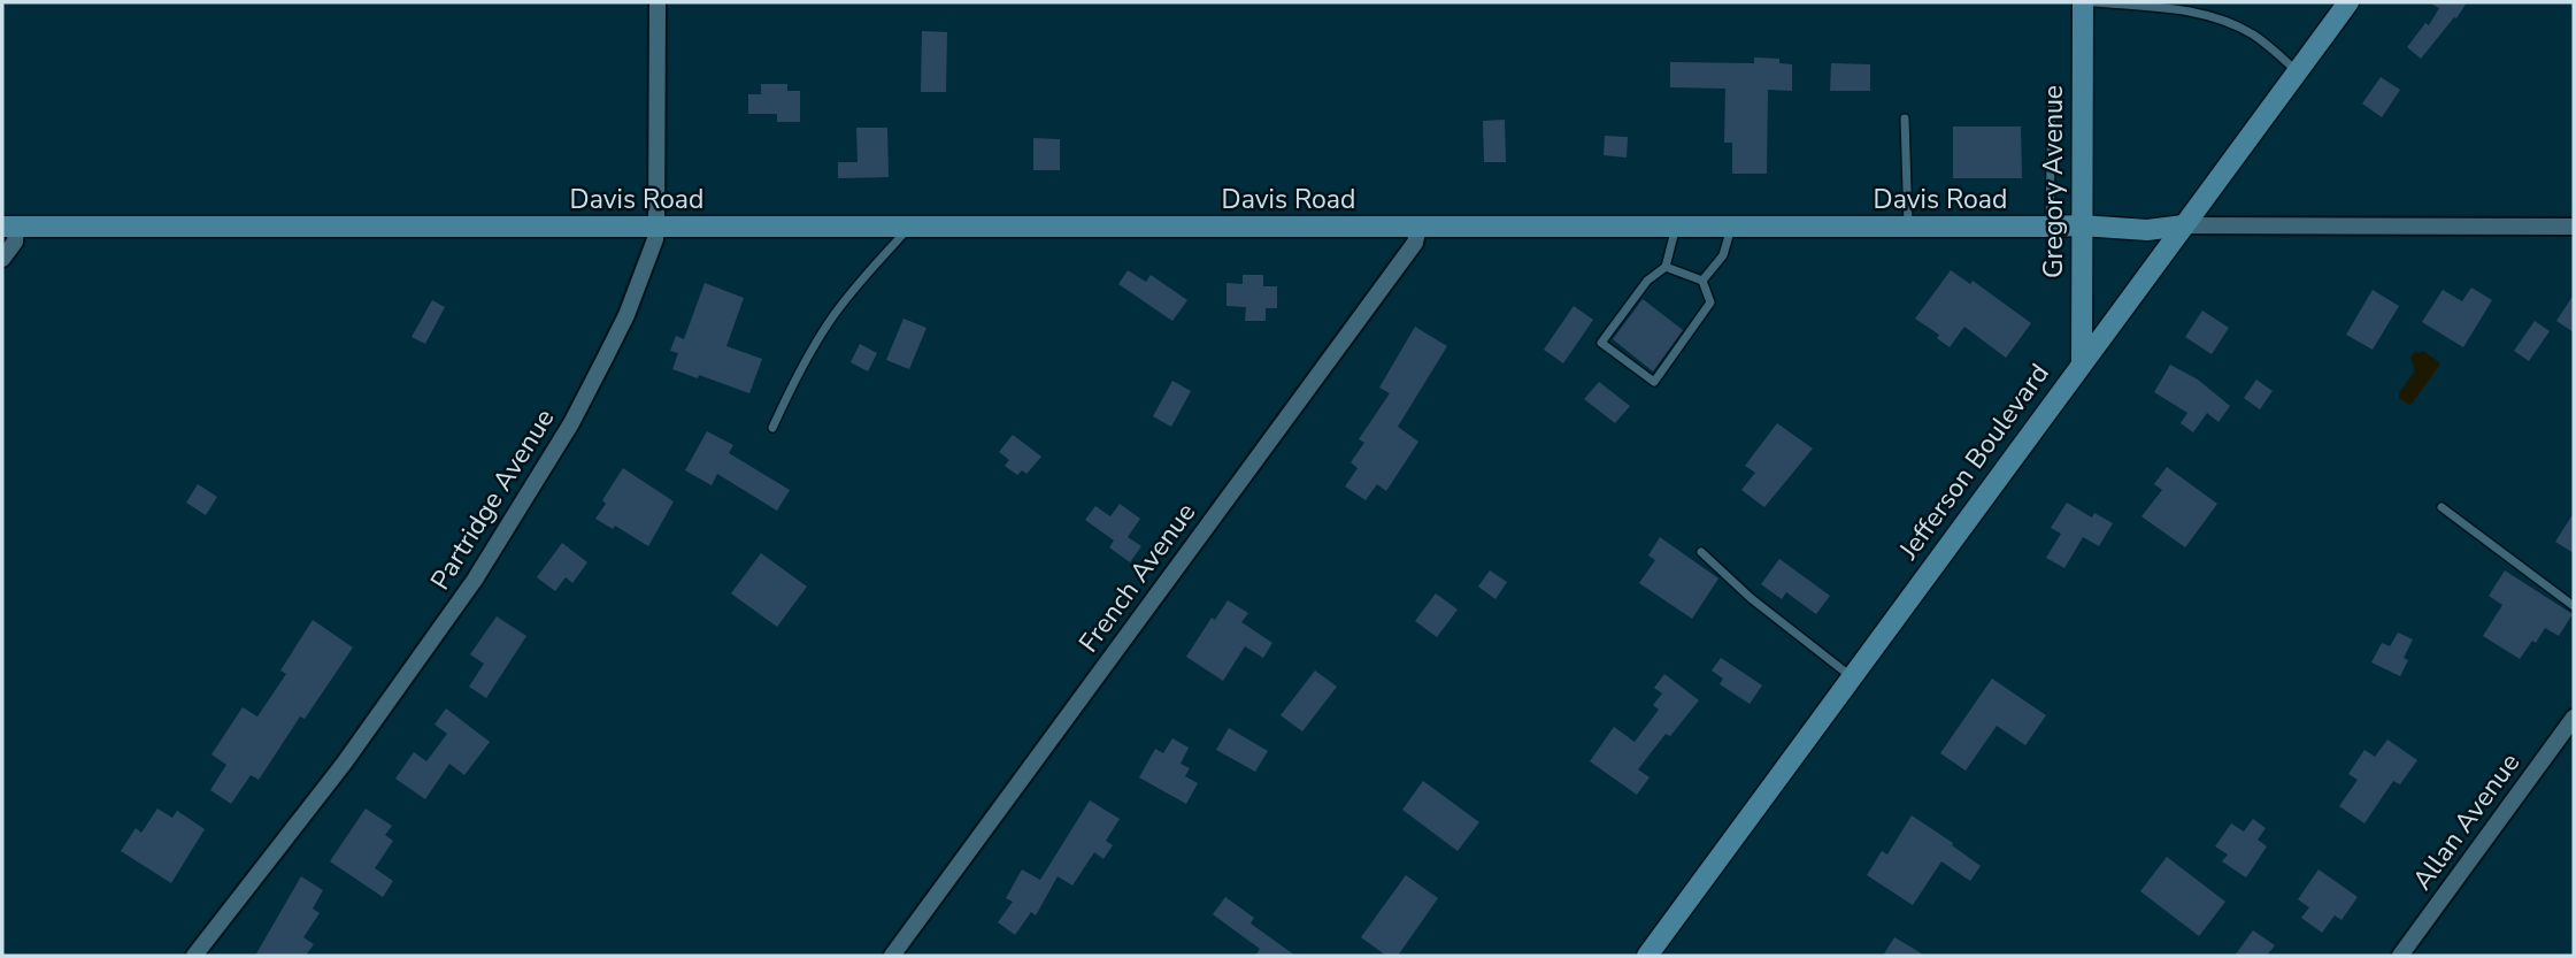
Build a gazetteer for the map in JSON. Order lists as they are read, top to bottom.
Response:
{
  "streets": {
    "street": [
      "Gregory Avenue",
      "Davis Road",
      "Jefferson Boulevard",
      "Partridge Avenue",
      "French Avenue",
      "Allan Avenue"
    ]
  },
  "crossings": [
    ["Gregory Avenue", "Davis Road"],
    ["Gregory Avenue", "Jefferson Boulevard"],
    ["Davis Road", "Jefferson Boulevard"],
    ["Davis Road", "Partridge Avenue"],
    ["Davis Road", "French Avenue"]
  ]
}
